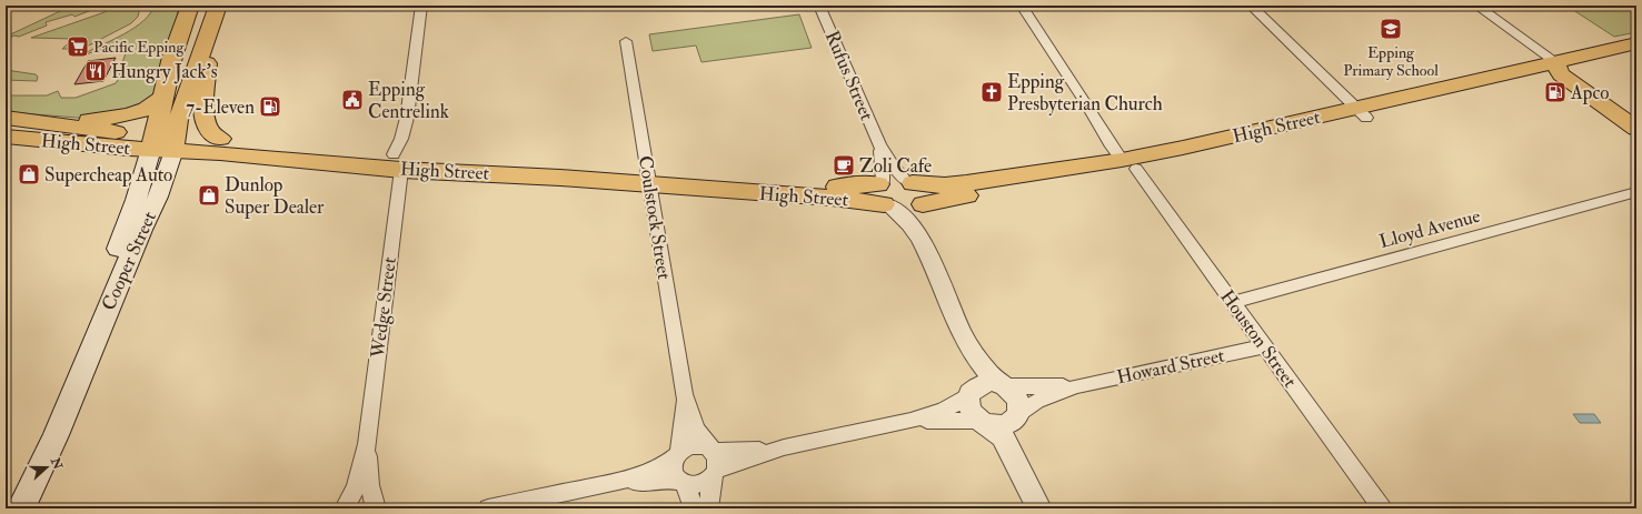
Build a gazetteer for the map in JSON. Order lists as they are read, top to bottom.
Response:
{
  "streets": {
    "main road": ["High Street", "Cooper Street"],
    "street": [
      "Rufus Street",
      "Coulstock Street",
      "Lloyd Avenue",
      "Wedge Street",
      "Houston Street",
      "Howard Street"
    ]
  },
  "crossings": [
    ["Rufus Street", "High Street"],
    ["High Street", "Coulstock Street"],
    ["High Street", "Cooper Street"],
    ["High Street", "Wedge Street"],
    ["High Street", "Houston Street"],
    ["Lloyd Avenue", "Houston Street"],
    ["Houston Street", "Howard Street"]
  ],
  "places": {
    "school or university": ["Epping Primary School"],
    "supermarket": ["Pacific Epping"],
    "restaurant": ["Hungry Jack's"],
    "church": ["Epping Presbyterian Church"],
    "fuel station": ["Apco", "7-Eleven"],
    "public building": ["Epping Centrelink"],
    "cafe": ["Zoli Cafe"],
    "shop": ["Supercheap Auto", "Dunlop Super Dealer"]
  },
  "north": "right"
}
